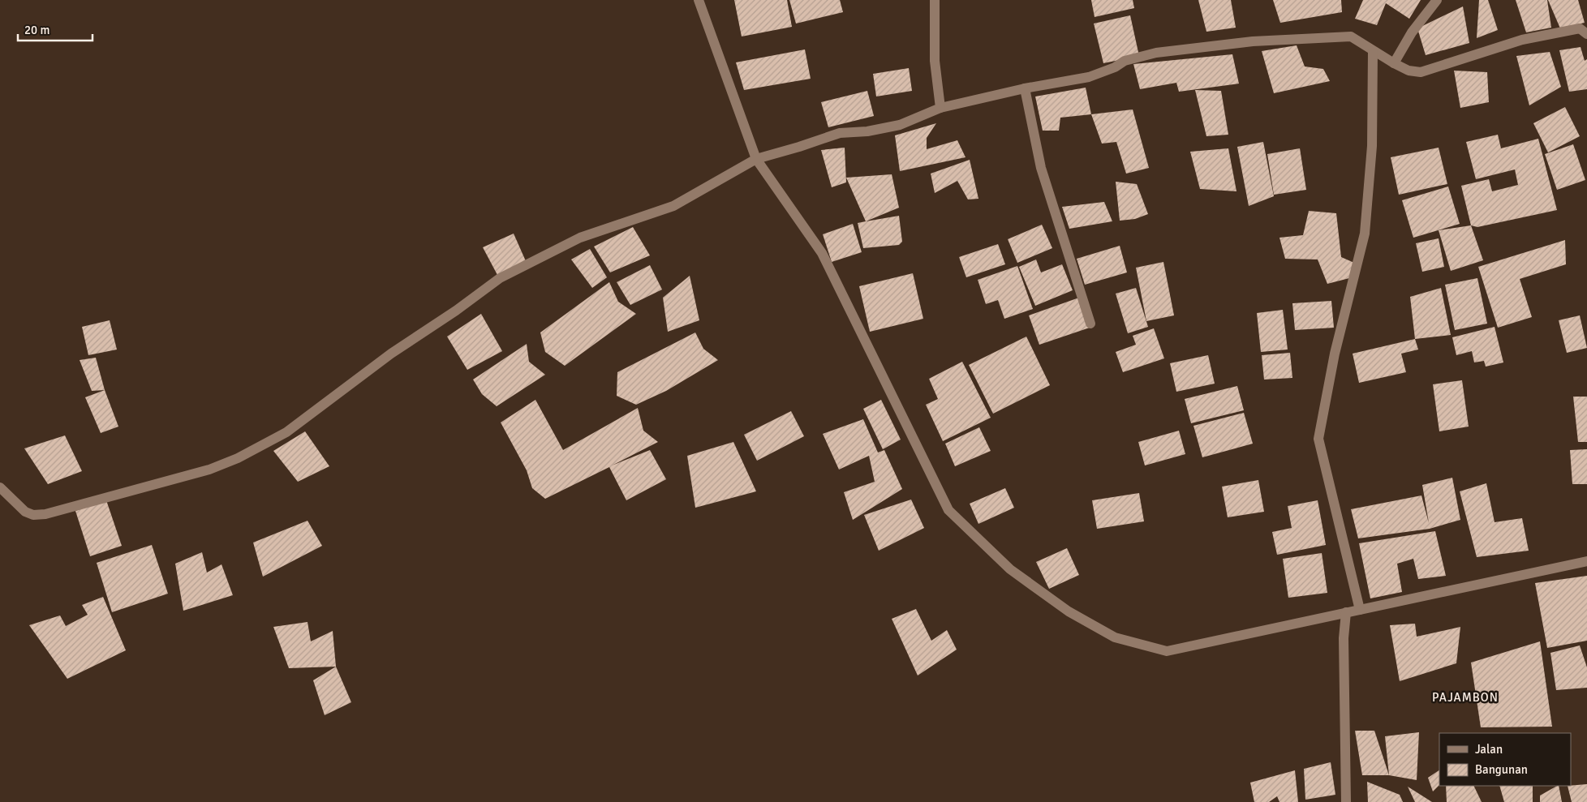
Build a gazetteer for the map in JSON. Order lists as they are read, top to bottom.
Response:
{
  "districts": ["PAJAMBON"],
  "legend": ["Jalan", "Bangunan"],
  "scale_bar": "20 m"
}
